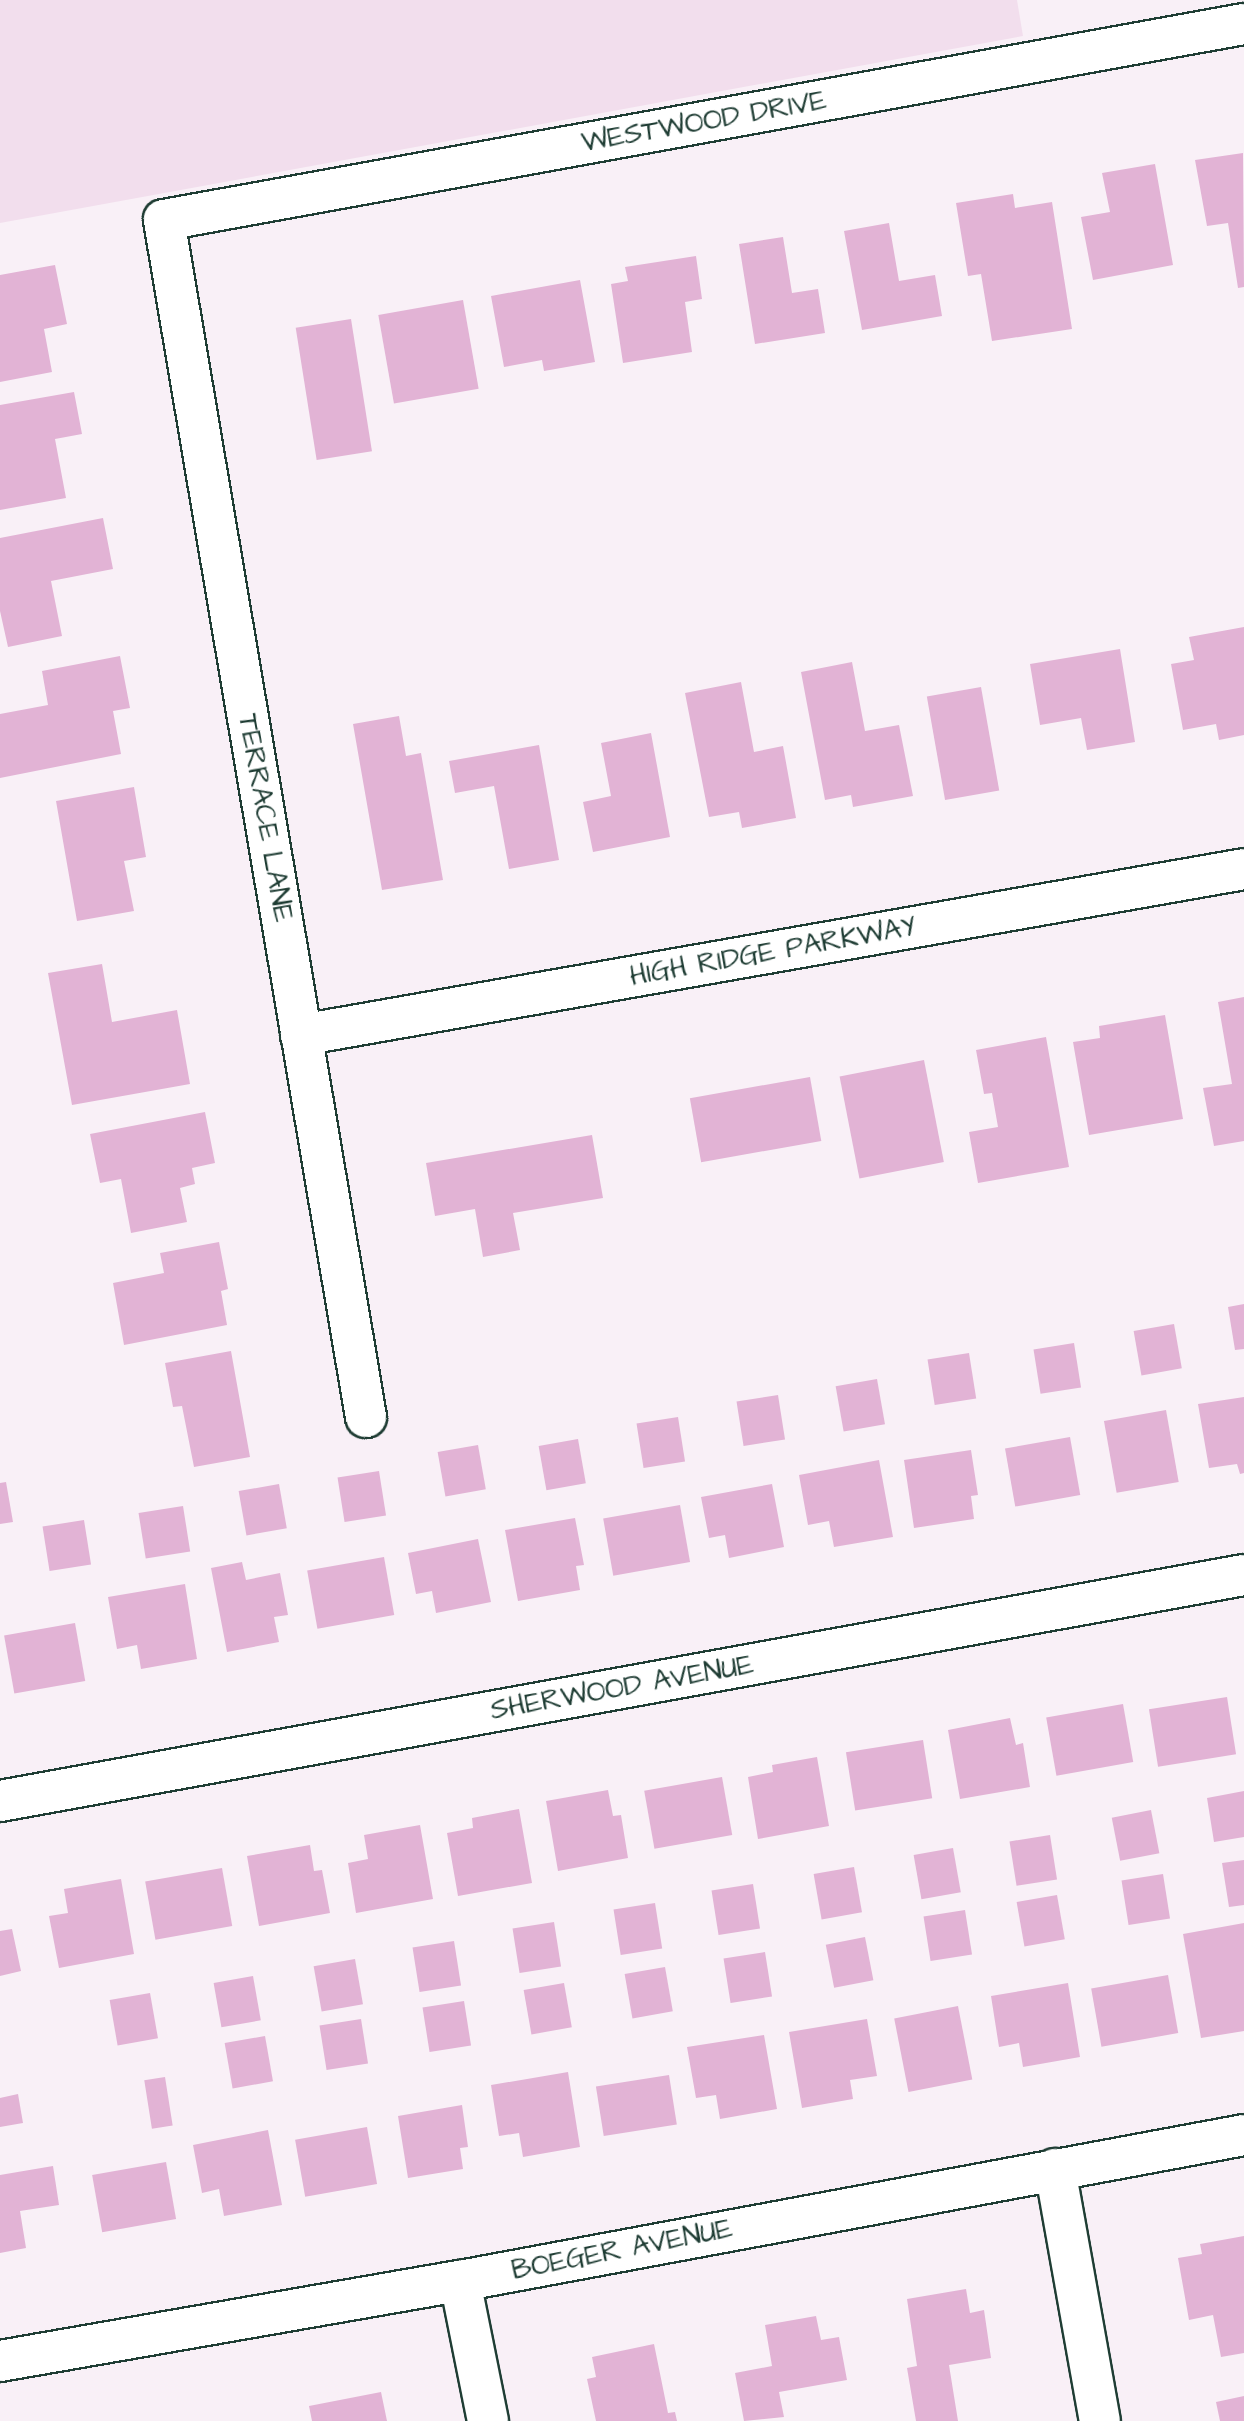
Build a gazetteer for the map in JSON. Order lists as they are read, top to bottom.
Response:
{
  "streets": {
    "street": [
      "WESTWOOD DRIVE",
      "TERRACE LANE",
      "HIGH RIDGE PARKWAY",
      "SHERWOOD AVENUE",
      "BOEGER AVENUE"
    ]
  },
  "crossings": [
    ["WESTWOOD DRIVE", "TERRACE LANE"],
    ["TERRACE LANE", "HIGH RIDGE PARKWAY"]
  ]
}
